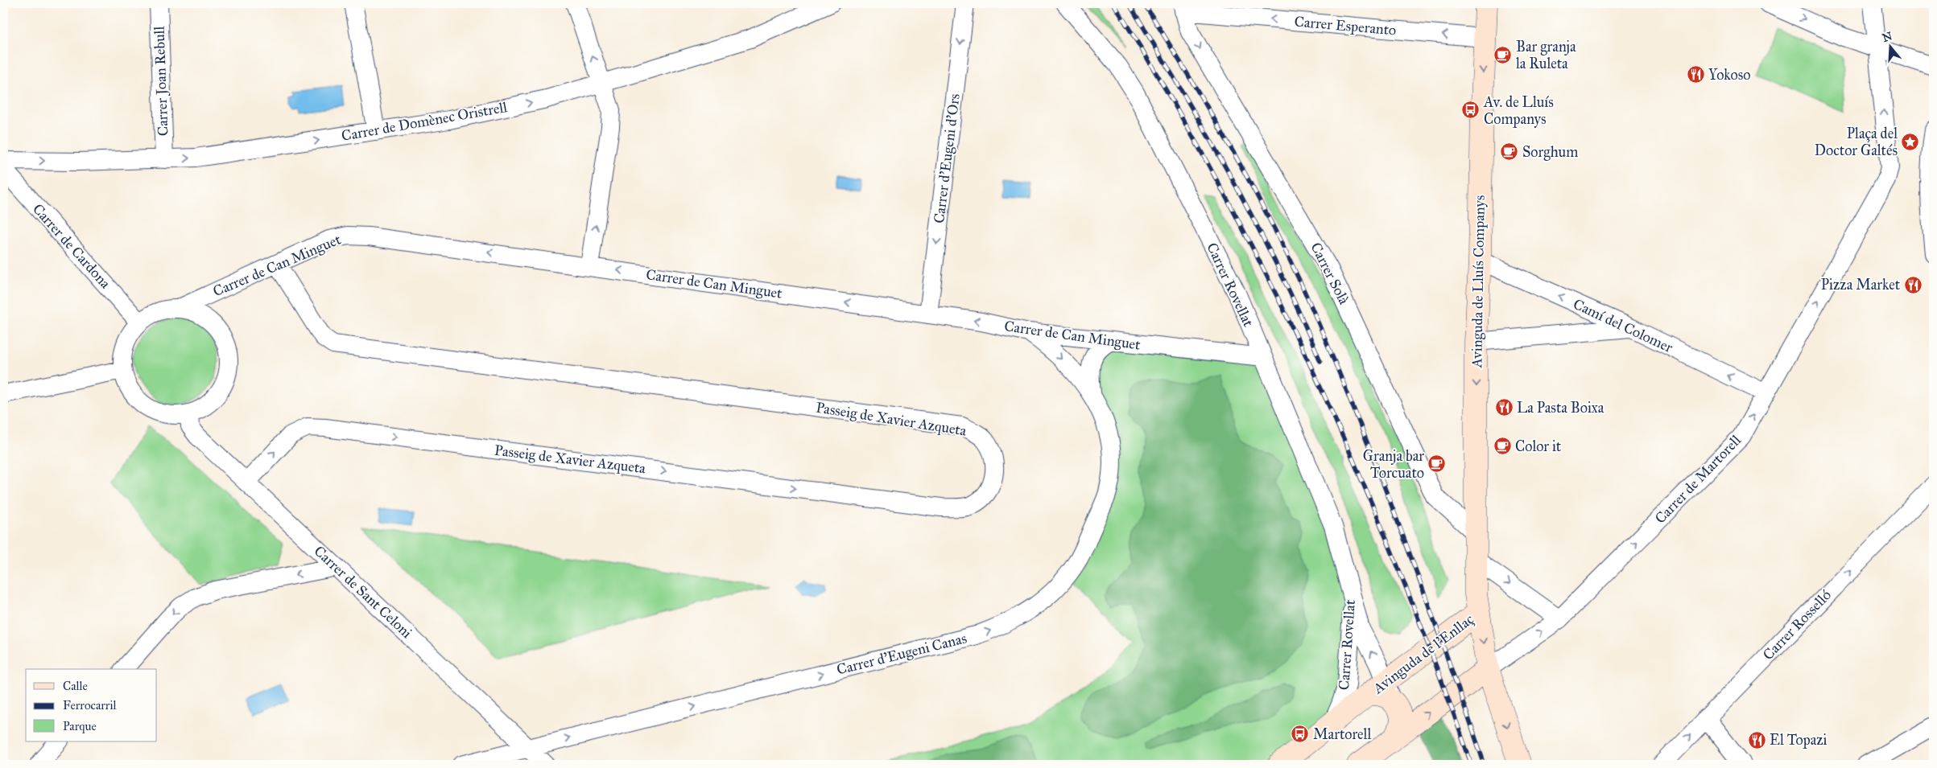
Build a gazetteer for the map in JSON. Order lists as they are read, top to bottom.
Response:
{
  "streets": {
    "street": [
      "Carrer Esperanto",
      "Carrer Joan Rebull",
      "Carrer de Domènec Oristrell",
      "Carrer d'Eugeni d'Ors",
      "Carrer de Cardona",
      "Carrer de Can Minguet",
      "Carrer Solà",
      "Avinguda de Lluís Companys",
      "Carrer Rovellat",
      "Camí del Colomer",
      "Passeig de Xavier Azqueta",
      "Carrer de Martorell",
      "Carrer de Sant Celoni",
      "Carrer Rosselló",
      "Carrer d'Eugeni Canas",
      "Avinguda de l'Enllaç"
    ]
  },
  "crossings": [
    ["Carrer Esperanto", "Carrer Solà"],
    ["Carrer Esperanto", "Avinguda de Lluís Companys"],
    ["Carrer Joan Rebull", "Carrer de Domènec Oristrell"],
    ["Carrer d'Eugeni d'Ors", "Carrer de Can Minguet"],
    ["Carrer de Cardona", "Carrer de Can Minguet"],
    ["Carrer de Cardona", "Carrer de Sant Celoni"],
    ["Carrer de Can Minguet", "Carrer Rovellat"],
    ["Carrer de Can Minguet", "Passeig de Xavier Azqueta"],
    ["Carrer de Can Minguet", "Carrer de Sant Celoni"],
    ["Carrer de Can Minguet", "Carrer d'Eugeni Canas"],
    ["Carrer Solà", "Avinguda de Lluís Companys"],
    ["Avinguda de Lluís Companys", "Camí del Colomer"],
    ["Avinguda de Lluís Companys", "Carrer de Martorell"],
    ["Avinguda de Lluís Companys", "Avinguda de l'Enllaç"],
    ["Carrer Rovellat", "Avinguda de l'Enllaç"],
    ["Camí del Colomer", "Carrer de Martorell"],
    ["Passeig de Xavier Azqueta", "Carrer de Sant Celoni"],
    ["Carrer de Sant Celoni", "Carrer d'Eugeni Canas"]
  ],
  "one_way": [
    "Carrer Esperanto",
    "Carrer de Domènec Oristrell",
    "Carrer d'Eugeni d'Ors",
    "Carrer de Can Minguet",
    "Carrer Solà",
    "Avinguda de Lluís Companys",
    "Camí del Colomer",
    "Carrer de Martorell",
    "Carrer Rosselló",
    "Carrer d'Eugeni Canas"
  ],
  "places": {
    "cafe": [
      "Bar granja la Ruleta",
      "Sorghum",
      "Color it",
      "Granja bar Torcuato"
    ],
    "restaurant": [
      "Yokoso",
      "Pizza Market",
      "La Pasta Boixa",
      "El Topazi"
    ],
    "bus stop": ["Av. de Lluís Companys", "Martorell"],
    "place": ["Plaça del Doctor Galtés"]
  },
  "legend": ["Calle", "Ferrocarril", "Parque"],
  "north": "top"
}
